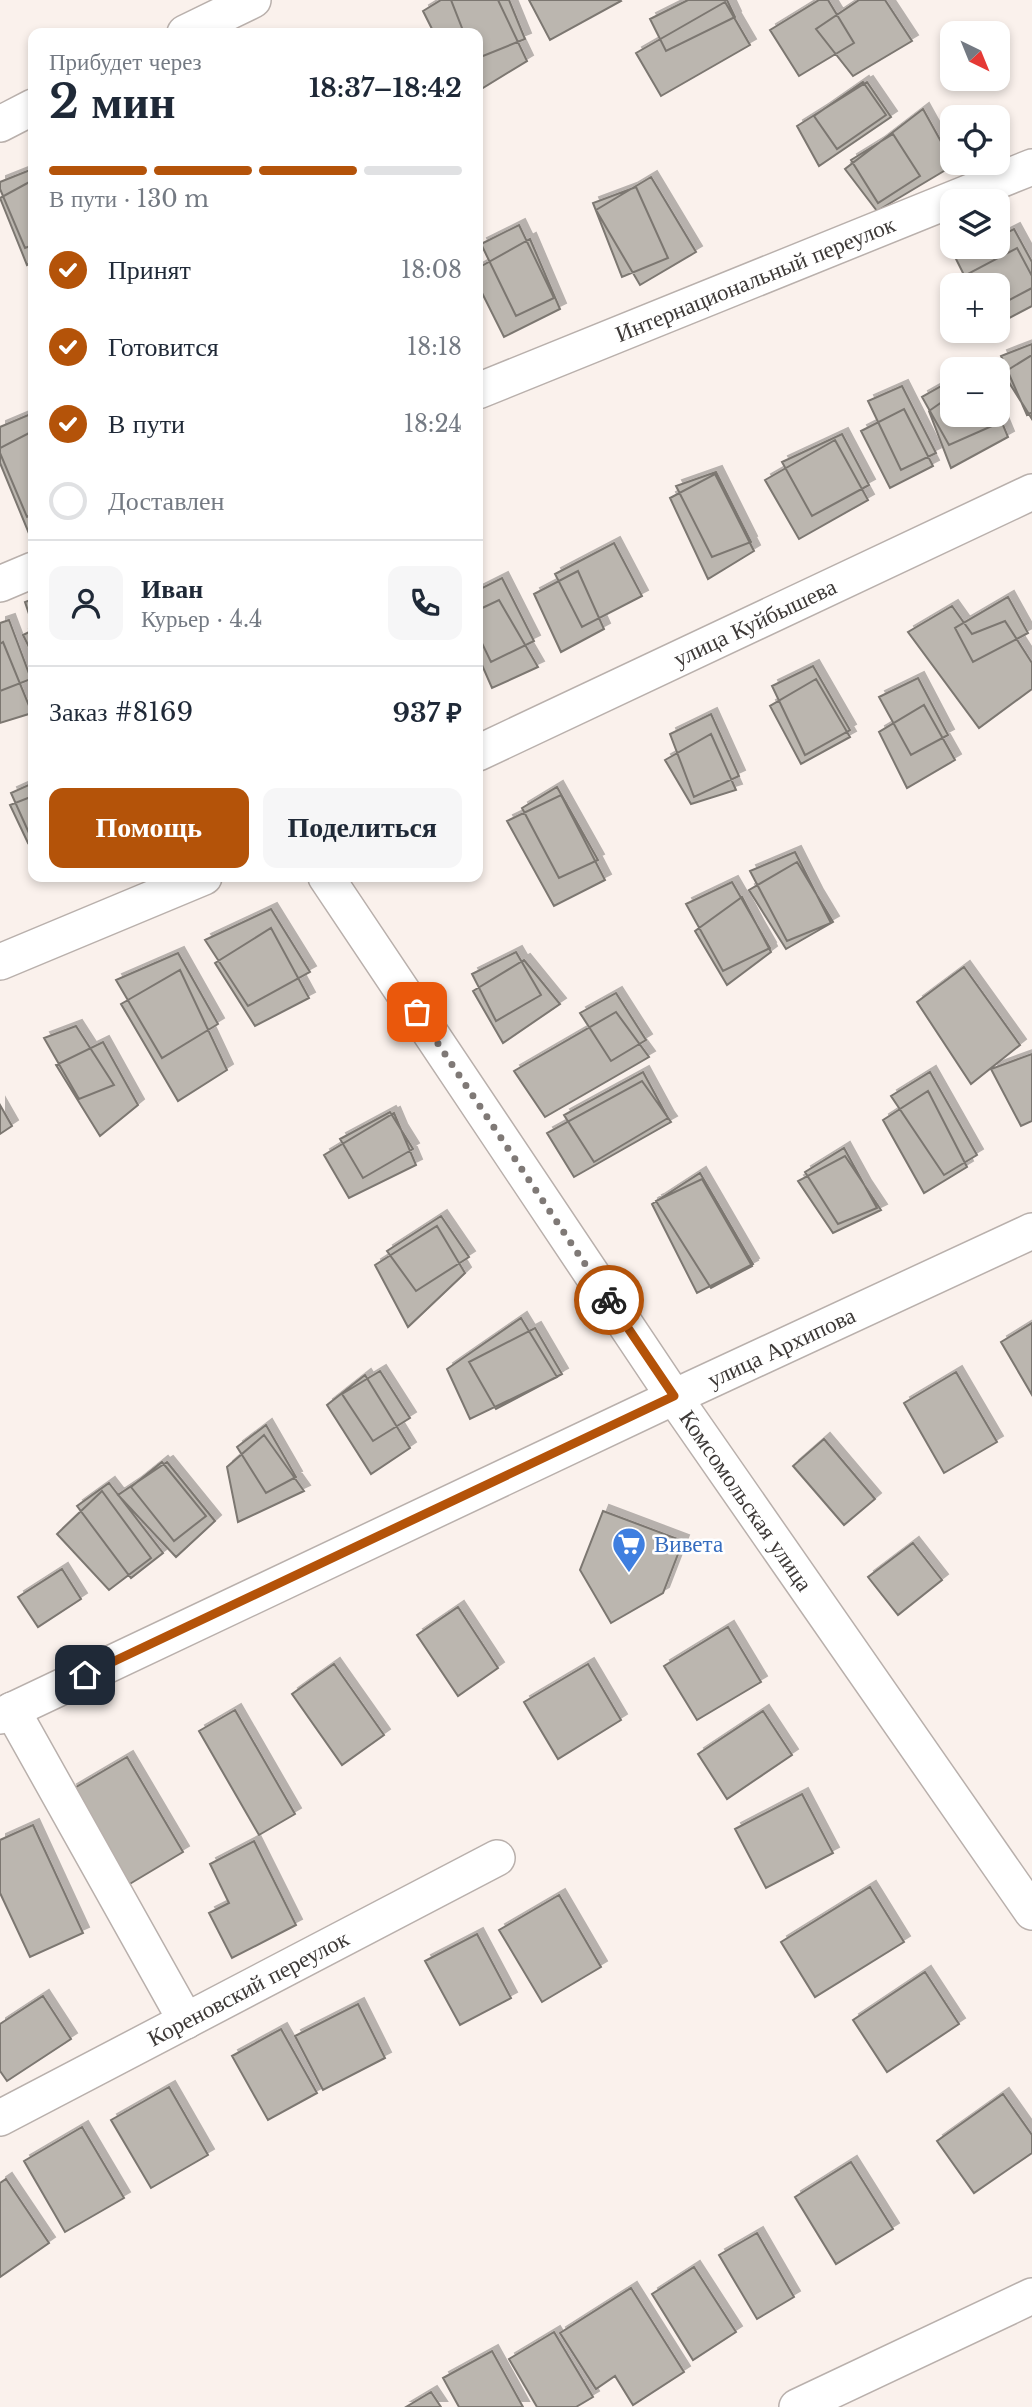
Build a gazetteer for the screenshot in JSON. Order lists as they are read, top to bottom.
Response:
{
  "streets": {
    "street": [
      "Интернациональный переулок",
      "улица Куйбышева",
      "улица Архипова",
      "Комсомольская улица",
      "Кореновский переулок"
    ]
  },
  "crossings": [
    ["улица Архипова", "Комсомольская улица"]
  ],
  "places": {
    "supermarket": ["Вивета"]
  },
  "north": "bottom right",
  "page": {
    "map_buttons": ["+", "−"],
    "heading": ["2 мин", "Прибудет через", "18:37–18:42"],
    "panel": [
      "Иван",
      "Курьер · 4.4",
      "Заказ #8169",
      "937 ₽"
    ],
    "bar": "В пути · 130 m",
    "list": [
      ["Принят", "18:08"],
      ["Готовится", "18:18"],
      ["В пути", "18:24"],
      "Доставлен"
    ],
    "buttons": ["Помощь", "Поделиться"]
  }
}
